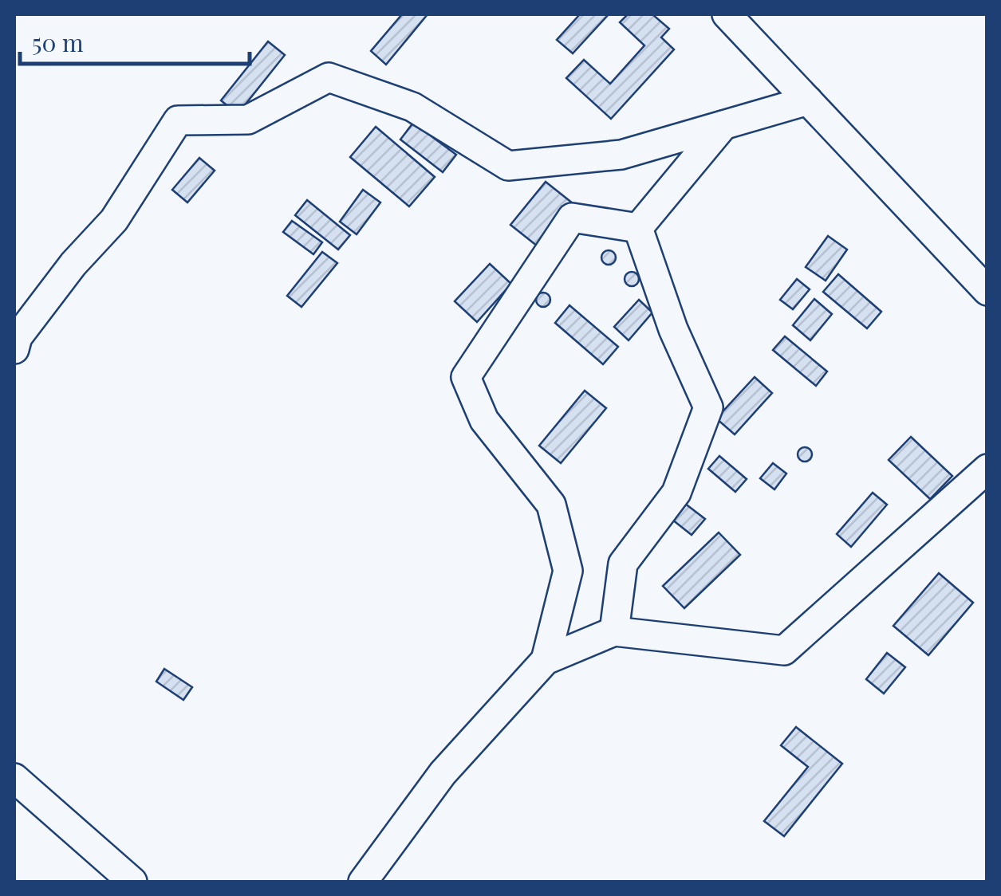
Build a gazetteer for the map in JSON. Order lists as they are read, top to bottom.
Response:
{
  "scale_bar": "50 m"
}
